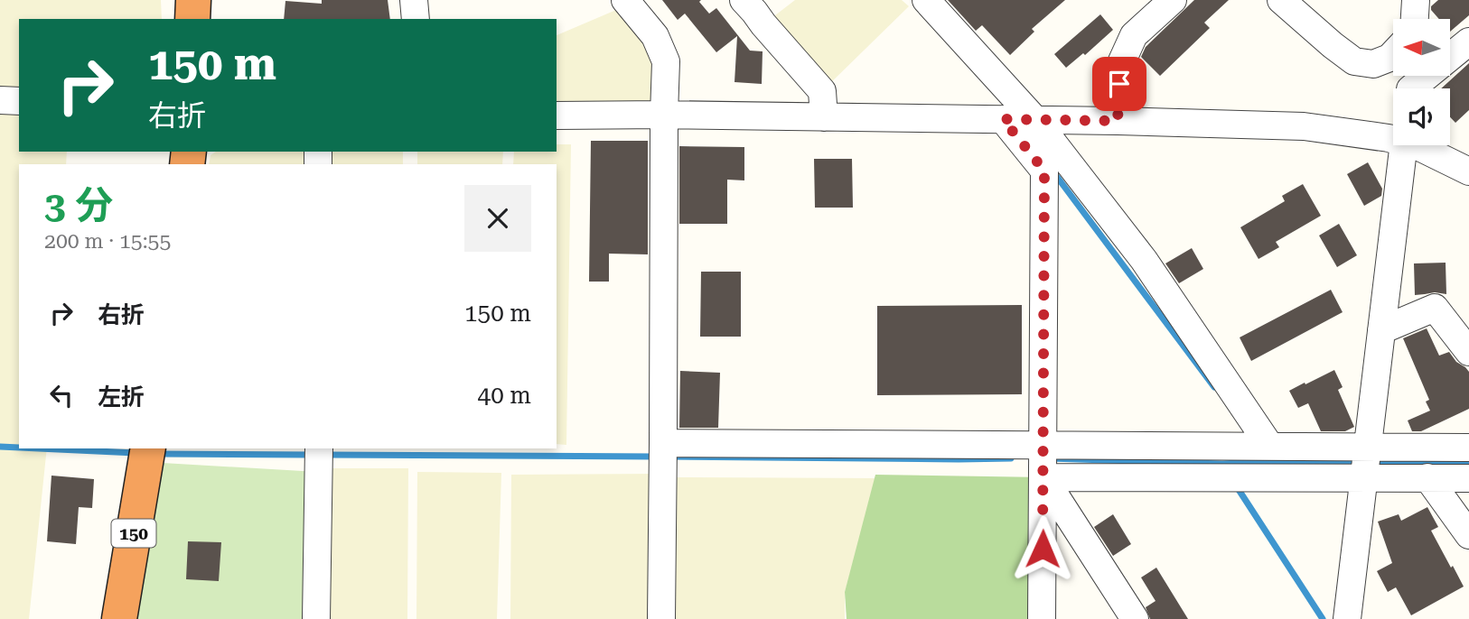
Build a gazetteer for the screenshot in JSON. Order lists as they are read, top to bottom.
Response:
{
  "streets": {
    "highway": ["150"]
  },
  "north": "left",
  "page": {
    "turn": ["150 m", "右折"],
    "heading": ["3 分", "200 m · 15:55"],
    "list": [
      {
        "name": "右折",
        "value": "150 m"
      },
      {
        "name": "左折",
        "value": "40 m"
      }
    ]
  }
}
